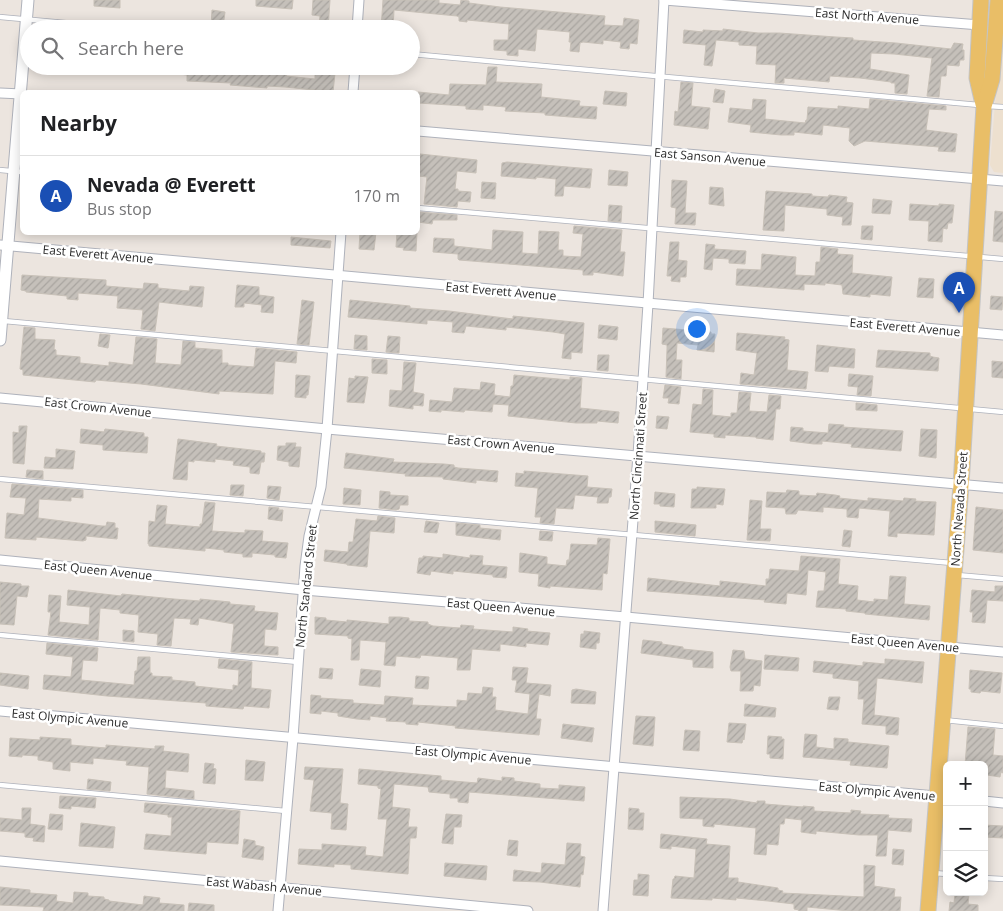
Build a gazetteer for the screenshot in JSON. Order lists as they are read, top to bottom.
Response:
{
  "streets": {
    "main road": ["North Nevada Street"],
    "street": [
      "East North Avenue",
      "East Sanson Avenue",
      "East Everett Avenue",
      "East Crown Avenue",
      "North Cincinnati Street",
      "East Queen Avenue",
      "North Standard Street",
      "East Olympic Avenue",
      "East Wabash Avenue"
    ]
  },
  "crossings": [
    ["East North Avenue", "North Cincinnati Street"],
    ["East North Avenue", "North Nevada Street"],
    ["East Sanson Avenue", "North Cincinnati Street"],
    ["East Sanson Avenue", "North Nevada Street"],
    ["East Everett Avenue", "North Cincinnati Street"],
    ["East Everett Avenue", "North Nevada Street"],
    ["East Everett Avenue", "North Standard Street"],
    ["East Crown Avenue", "North Cincinnati Street"],
    ["East Crown Avenue", "North Nevada Street"],
    ["East Crown Avenue", "North Standard Street"],
    ["North Cincinnati Street", "East Queen Avenue"],
    ["North Cincinnati Street", "East Olympic Avenue"],
    ["North Nevada Street", "East Queen Avenue"],
    ["North Nevada Street", "East Olympic Avenue"],
    ["East Queen Avenue", "North Standard Street"],
    ["North Standard Street", "East Olympic Avenue"],
    ["North Standard Street", "East Wabash Avenue"]
  ],
  "page": {
    "search": "Search here",
    "heading": "Nearby",
    "list": [
      {
        "mark": "A",
        "name": "Nevada @ Everett",
        "note": "Bus stop",
        "value": "170 m"
      }
    ],
    "pins": "A",
    "map_buttons": ["+", "−"]
  }
}
